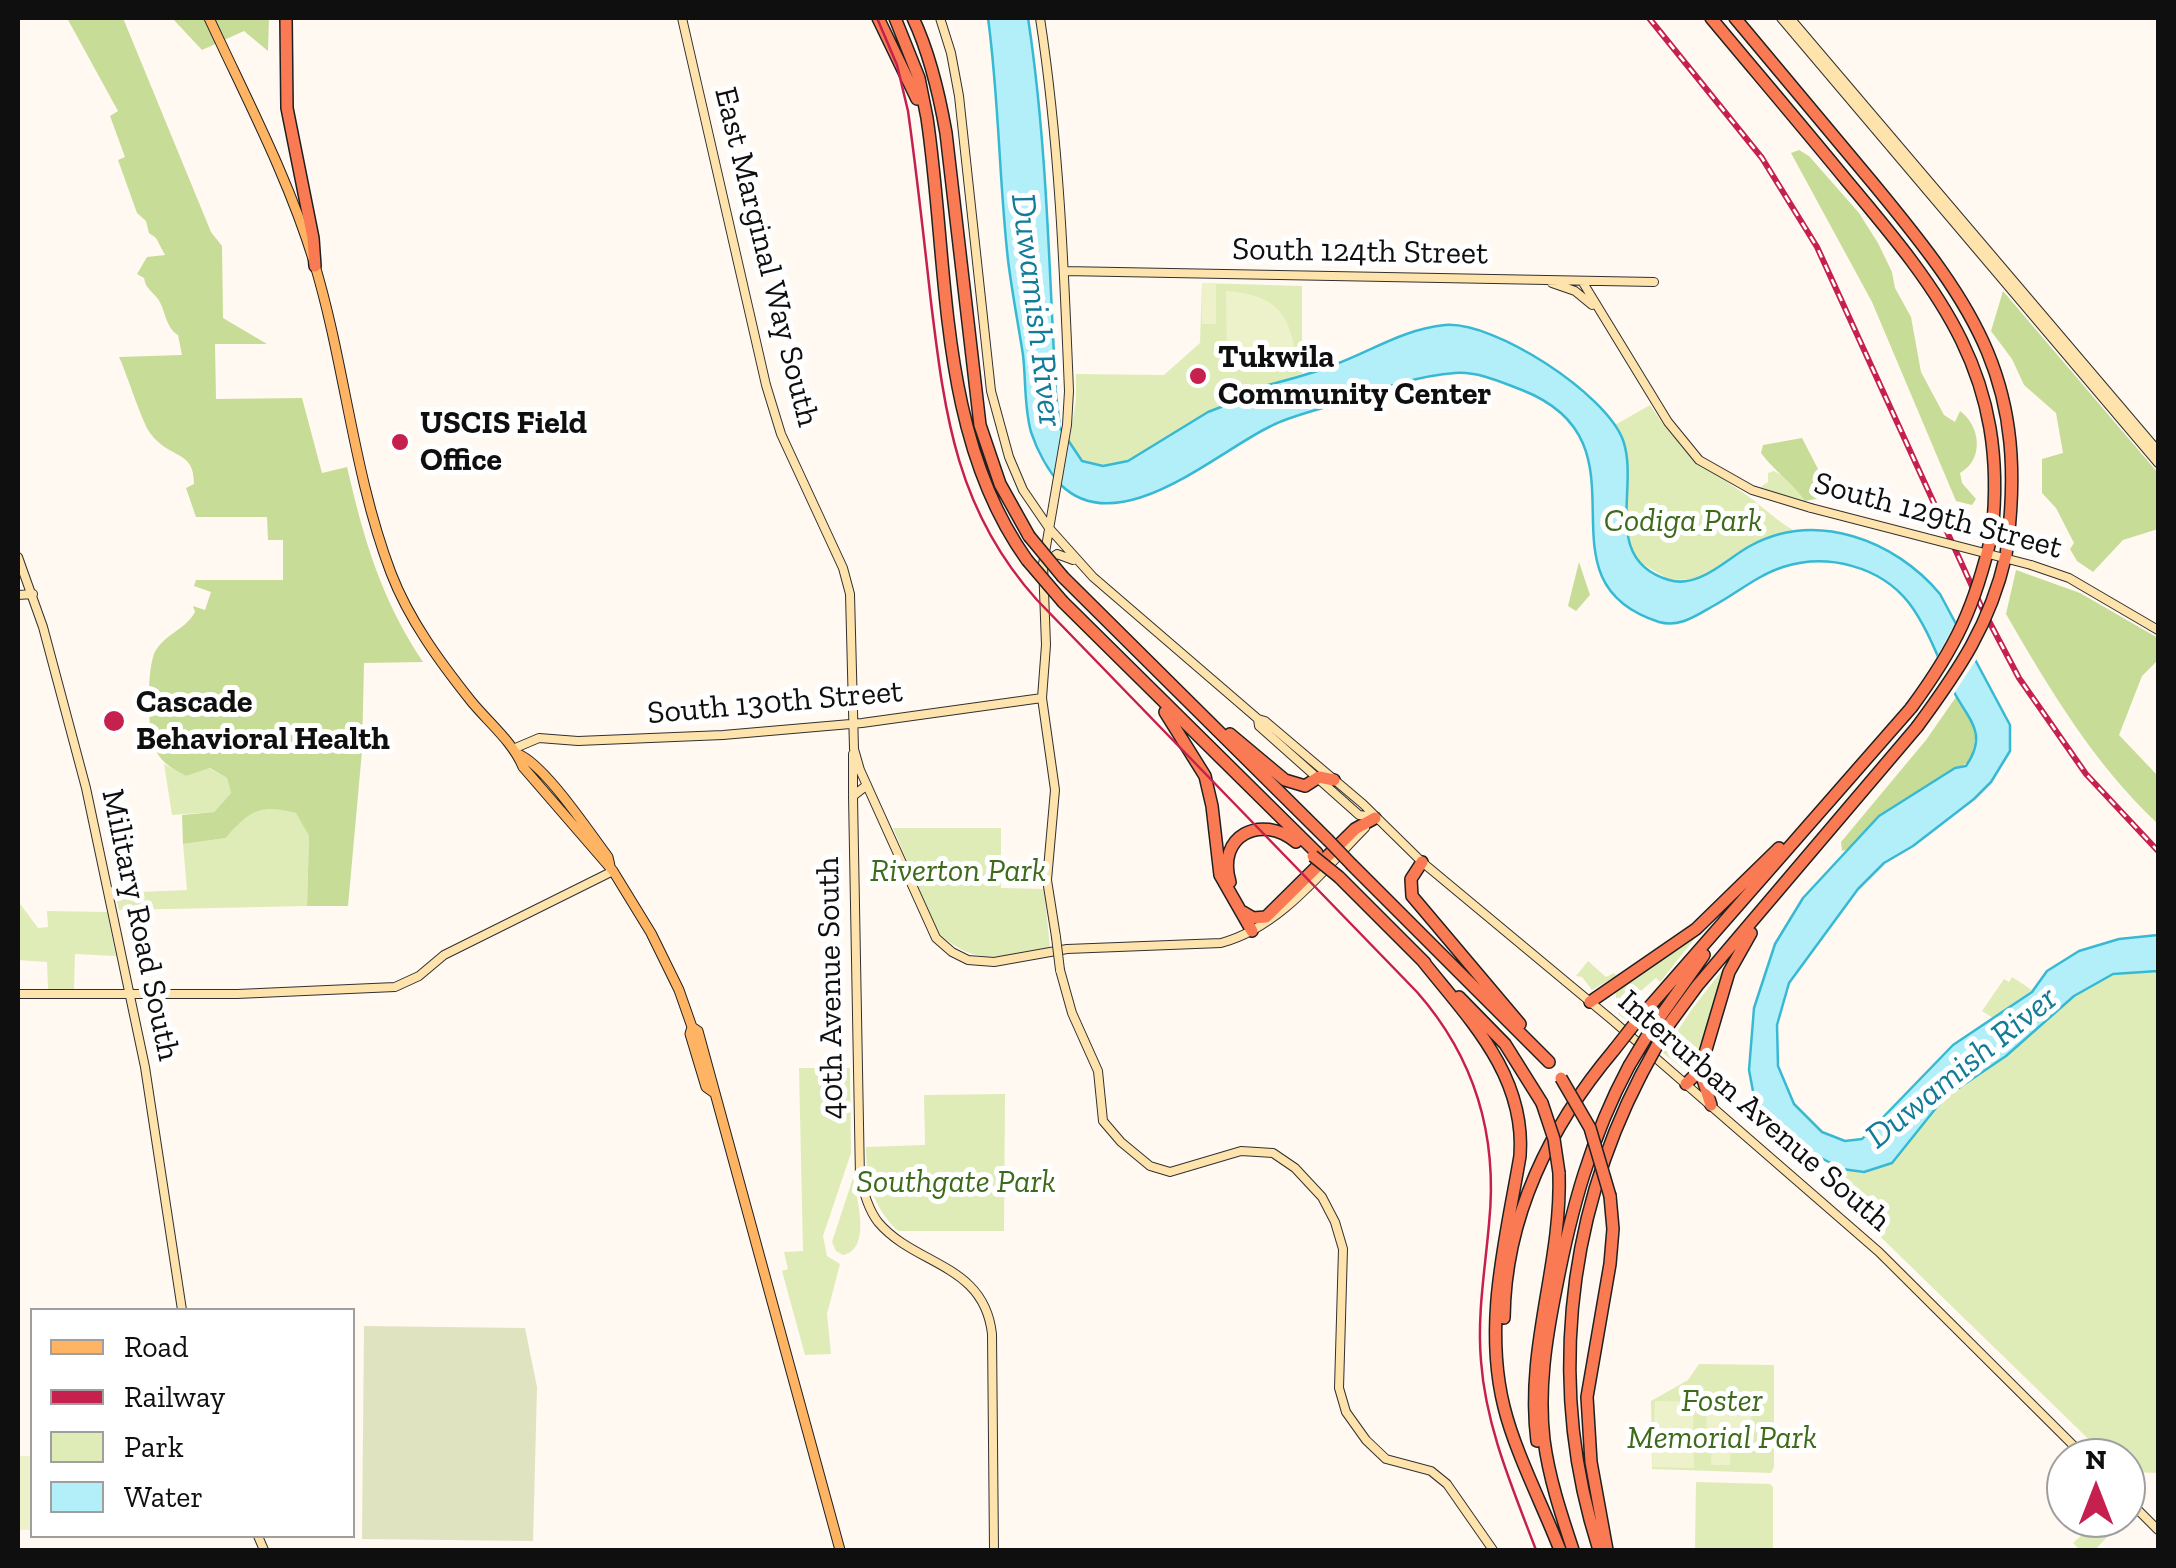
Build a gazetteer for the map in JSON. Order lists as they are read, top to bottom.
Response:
{
  "streets": {
    "street": [
      "South 124th Street",
      "East Marginal Way South",
      "South 129th Street",
      "South 130th Street",
      "Military Road South",
      "40th Avenue South",
      "Interurban Avenue South"
    ]
  },
  "crossings": [
    ["East Marginal Way South", "South 130th Street"],
    ["East Marginal Way South", "40th Avenue South"]
  ],
  "water": ["Duwamish River"],
  "parks": [
    "Codiga Park",
    "Riverton Park",
    "Southgate Park",
    "Foster Memorial Park"
  ],
  "places": ["Tukwila Community Center", "USCIS Field Office", "Cascade Behavioral Health"],
  "legend": [
    "Road",
    "Railway",
    "Park",
    "Water"
  ],
  "north": "top"
}
